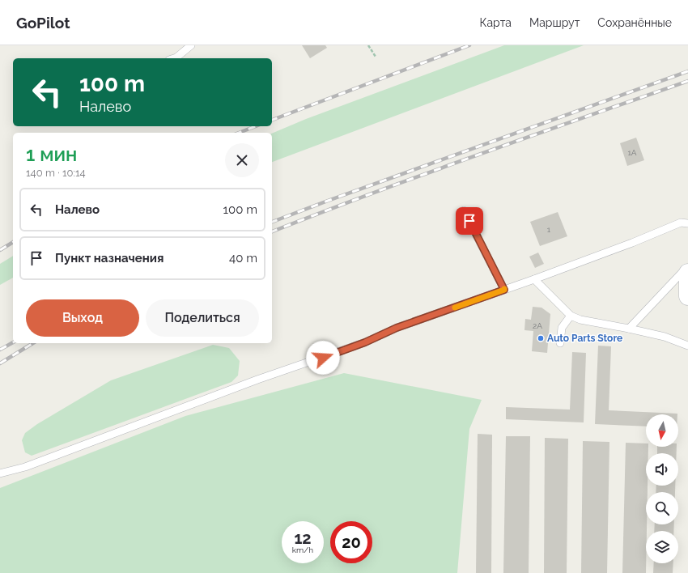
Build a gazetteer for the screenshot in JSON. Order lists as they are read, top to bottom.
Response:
{
  "places": ["Auto Parts Store"],
  "house_numbers": ["1А", "1", "2А"],
  "north": "bottom",
  "page": {
    "header": "GoPilot",
    "nav": ["Карта", "Маршрут", "Сохранённые"],
    "turn": ["100 m", "Налево"],
    "heading": ["1 мин", "140 m · 10:14"],
    "list": [
      {
        "name": "Налево",
        "value": "100 m"
      },
      {
        "name": "Пункт назначения",
        "value": "40 m"
      }
    ],
    "buttons": ["Выход", "Поделиться"],
    "speed": "12 km/h",
    "limit": "20"
  }
}
